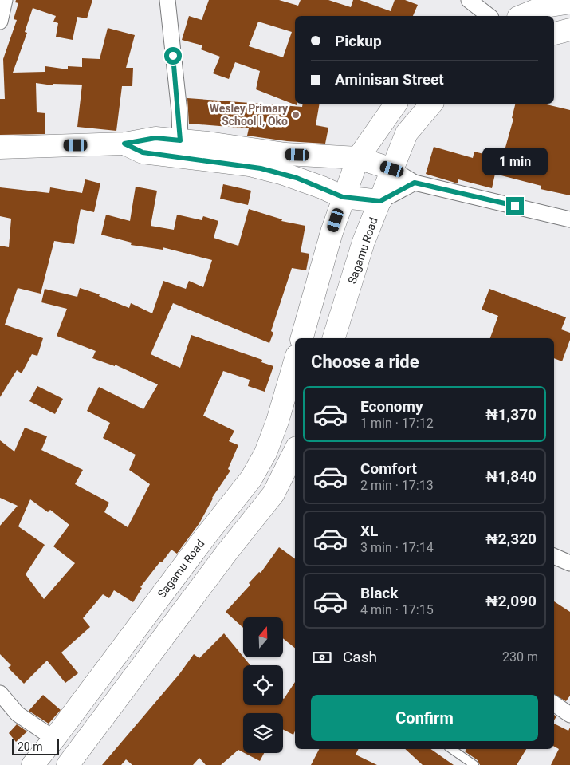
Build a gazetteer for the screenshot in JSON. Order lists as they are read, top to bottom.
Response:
{
  "streets": {
    "main road": ["Sagamu Road"]
  },
  "places": ["Wesley Primary School I, Oko"],
  "scale_bar": "20 m",
  "north": "top",
  "page": {
    "banner": ["Pickup", "Aminisan Street"],
    "bubble": "1 min",
    "heading": "Choose a ride",
    "list": [
      {
        "name": "Economy",
        "note": "1 min · 17:12",
        "value": "₦1,370"
      },
      {
        "name": "Comfort",
        "note": "2 min · 17:13",
        "value": "₦1,840"
      },
      {
        "name": "XL",
        "note": "3 min · 17:14",
        "value": "₦2,320"
      },
      {
        "name": "Black",
        "note": "4 min · 17:15",
        "value": "₦2,090"
      }
    ],
    "pay": ["Cash", "230 m"],
    "buttons": "Confirm",
    "scale": "20 m"
  }
}
